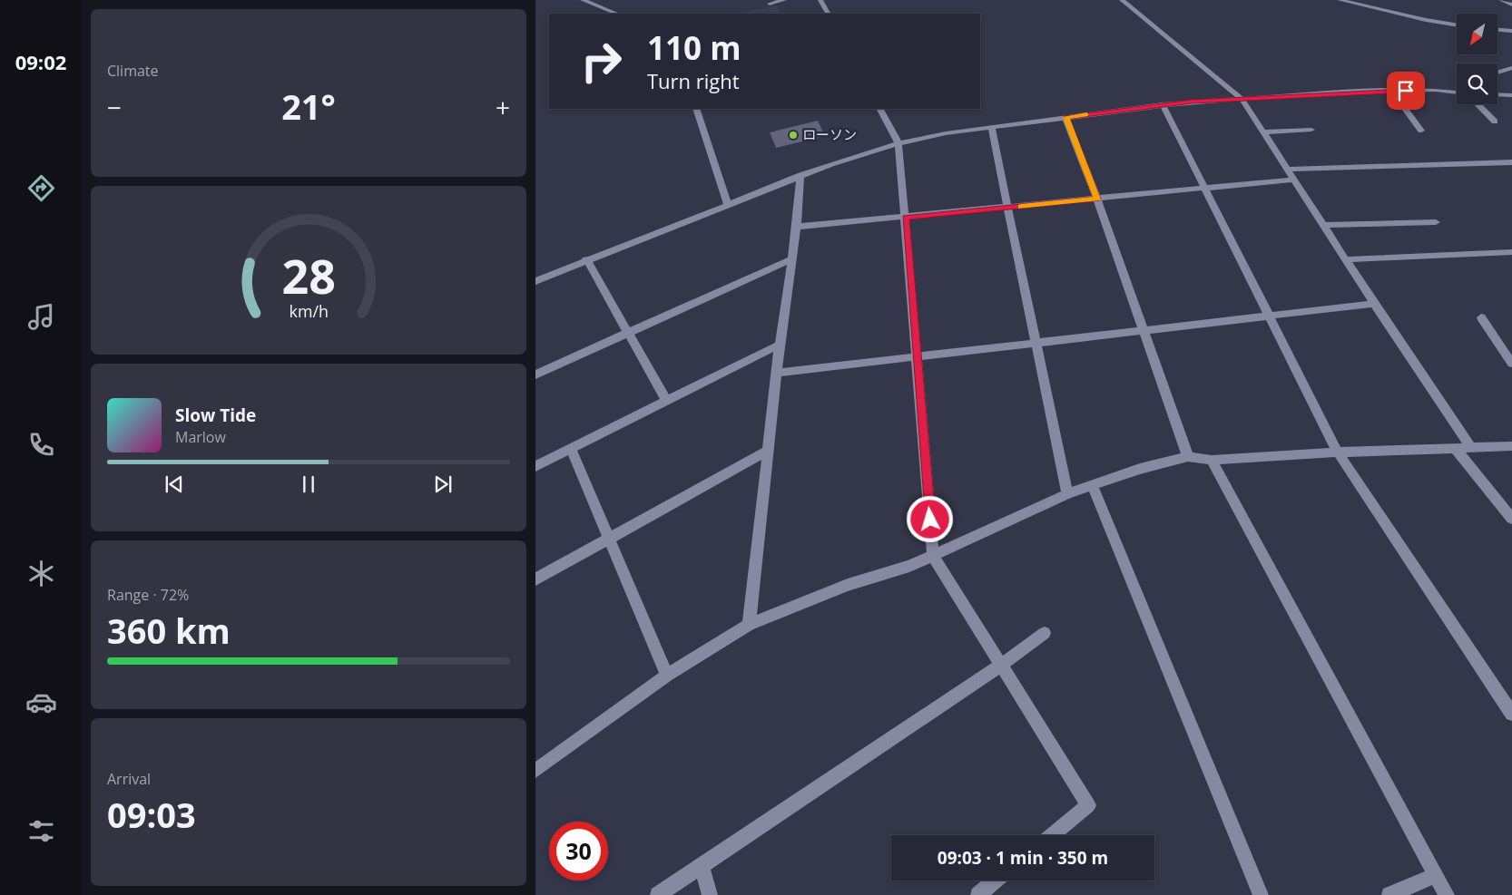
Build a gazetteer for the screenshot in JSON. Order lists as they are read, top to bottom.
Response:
{
  "places": ["ローソン"],
  "north": "bottom left",
  "page": {
    "tabs": "09:02",
    "tile": [
      "Climate",
      ["Range · 72%", "360 km"],
      ["Arrival", "09:03"]
    ],
    "turn": ["110 m", "Turn right"],
    "heat": ["−", "21°", "+"],
    "song": ["Slow Tide", "Marlow"],
    "limit": "30",
    "trip": "09:03 · 1 min · 350 m",
    "gauge": ["28", "km/h"]
  }
}
